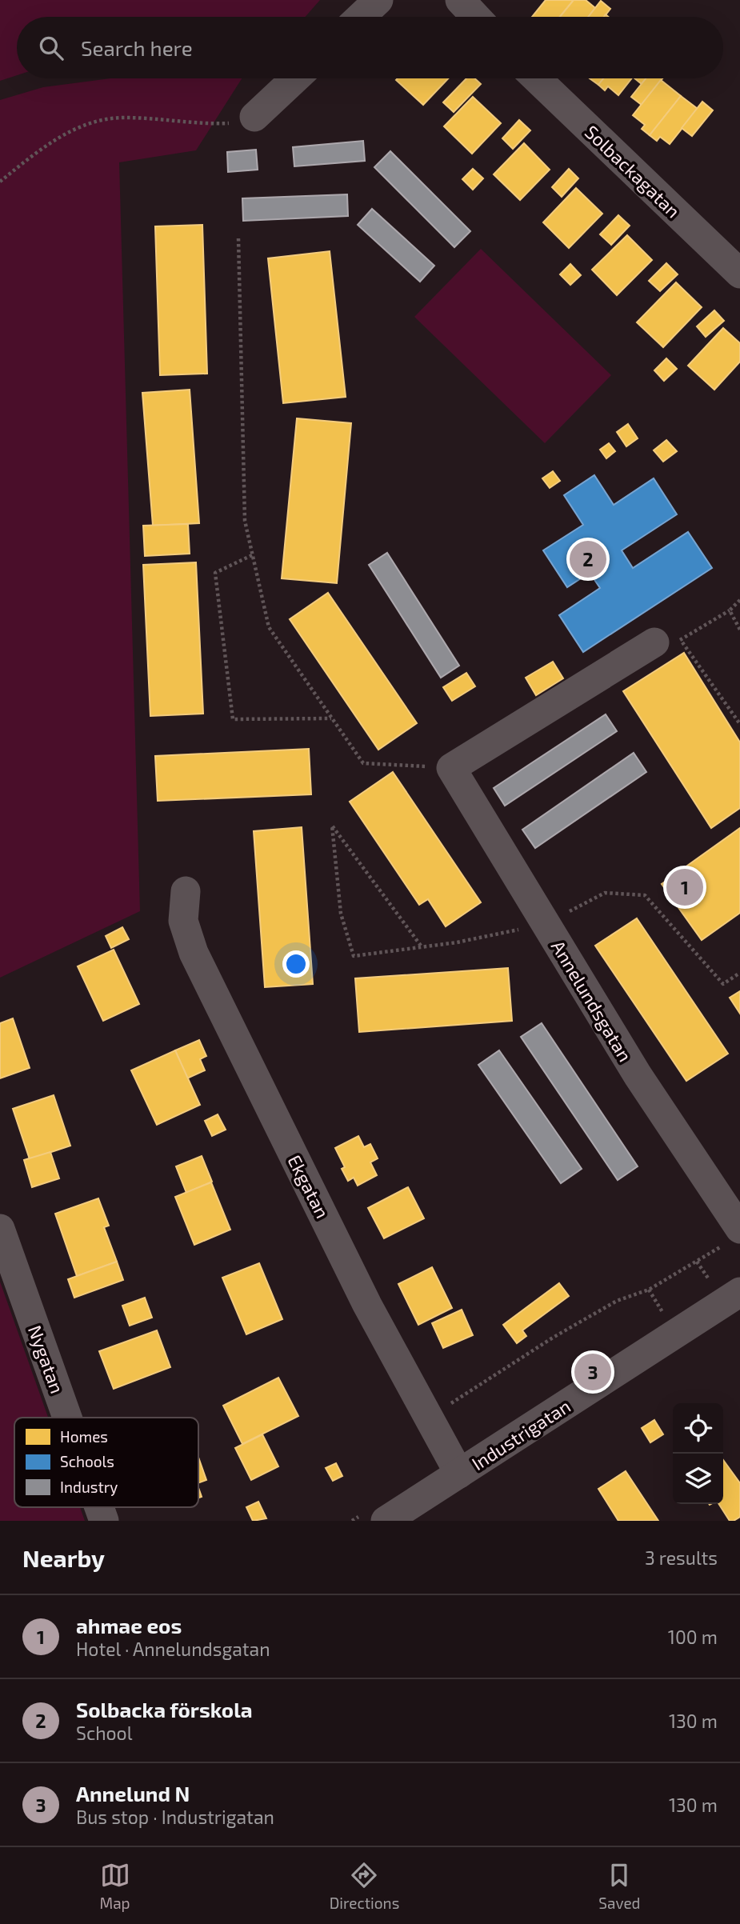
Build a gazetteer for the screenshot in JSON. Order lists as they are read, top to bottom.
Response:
{
  "streets": {
    "street": [
      "Solbackagatan",
      "Annelundsgatan",
      "Ekgatan",
      "Nygatan",
      "Industrigatan"
    ]
  },
  "crossings": [
    ["Ekgatan", "Industrigatan"]
  ],
  "legend": ["Homes", "Schools", "Industry"],
  "page": {
    "search": "Search here",
    "pins": ["2", "1", "3"],
    "heading": ["Nearby", "3 results"],
    "list": [
      {
        "mark": "1",
        "name": "ahmae eos",
        "note": "Hotel · Annelundsgatan",
        "value": "100 m"
      },
      {
        "mark": "2",
        "name": "Solbacka förskola",
        "note": "School",
        "value": "130 m"
      },
      {
        "mark": "3",
        "name": "Annelund N",
        "note": "Bus stop · Industrigatan",
        "value": "130 m"
      }
    ],
    "nav": ["Map", "Directions", "Saved"]
  }
}
